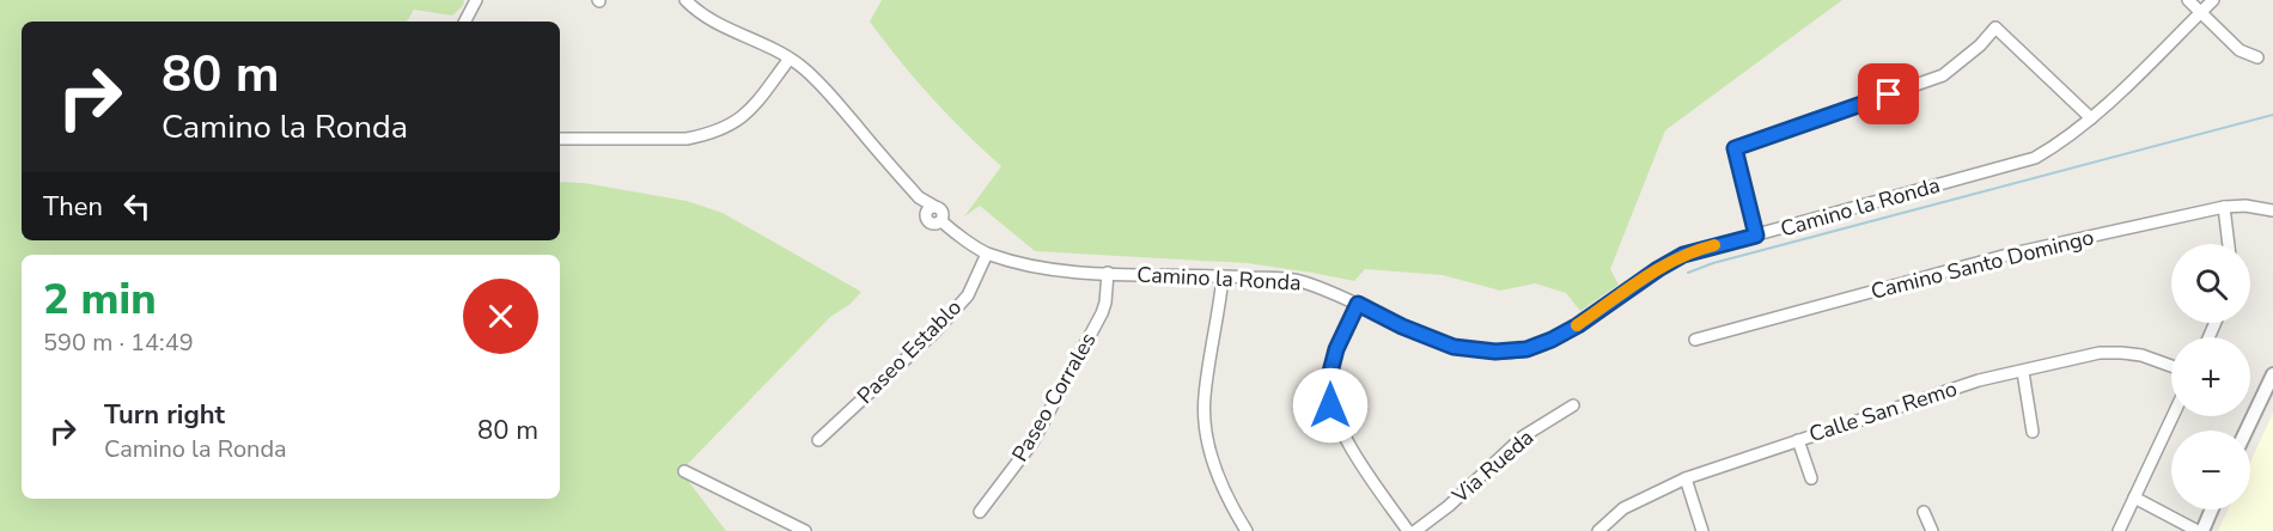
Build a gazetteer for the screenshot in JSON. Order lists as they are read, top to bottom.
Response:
{
  "streets": {
    "street": [
      "Camino la Ronda",
      "Camino Santo Domingo",
      "Paseo Establo",
      "Paseo Corrales",
      "Calle San Remo",
      "Via Rueda"
    ]
  },
  "crossings": [
    ["Camino la Ronda", "Paseo Establo"],
    ["Camino la Ronda", "Paseo Corrales"]
  ],
  "page": {
    "turn": ["80 m", "Camino la Ronda"],
    "then": "Then",
    "map_buttons": ["+", "−"],
    "heading": ["2 min", "590 m · 14:49"],
    "list": [
      {
        "name": "Turn right",
        "note": "Camino la Ronda",
        "value": "80 m"
      }
    ]
  }
}
